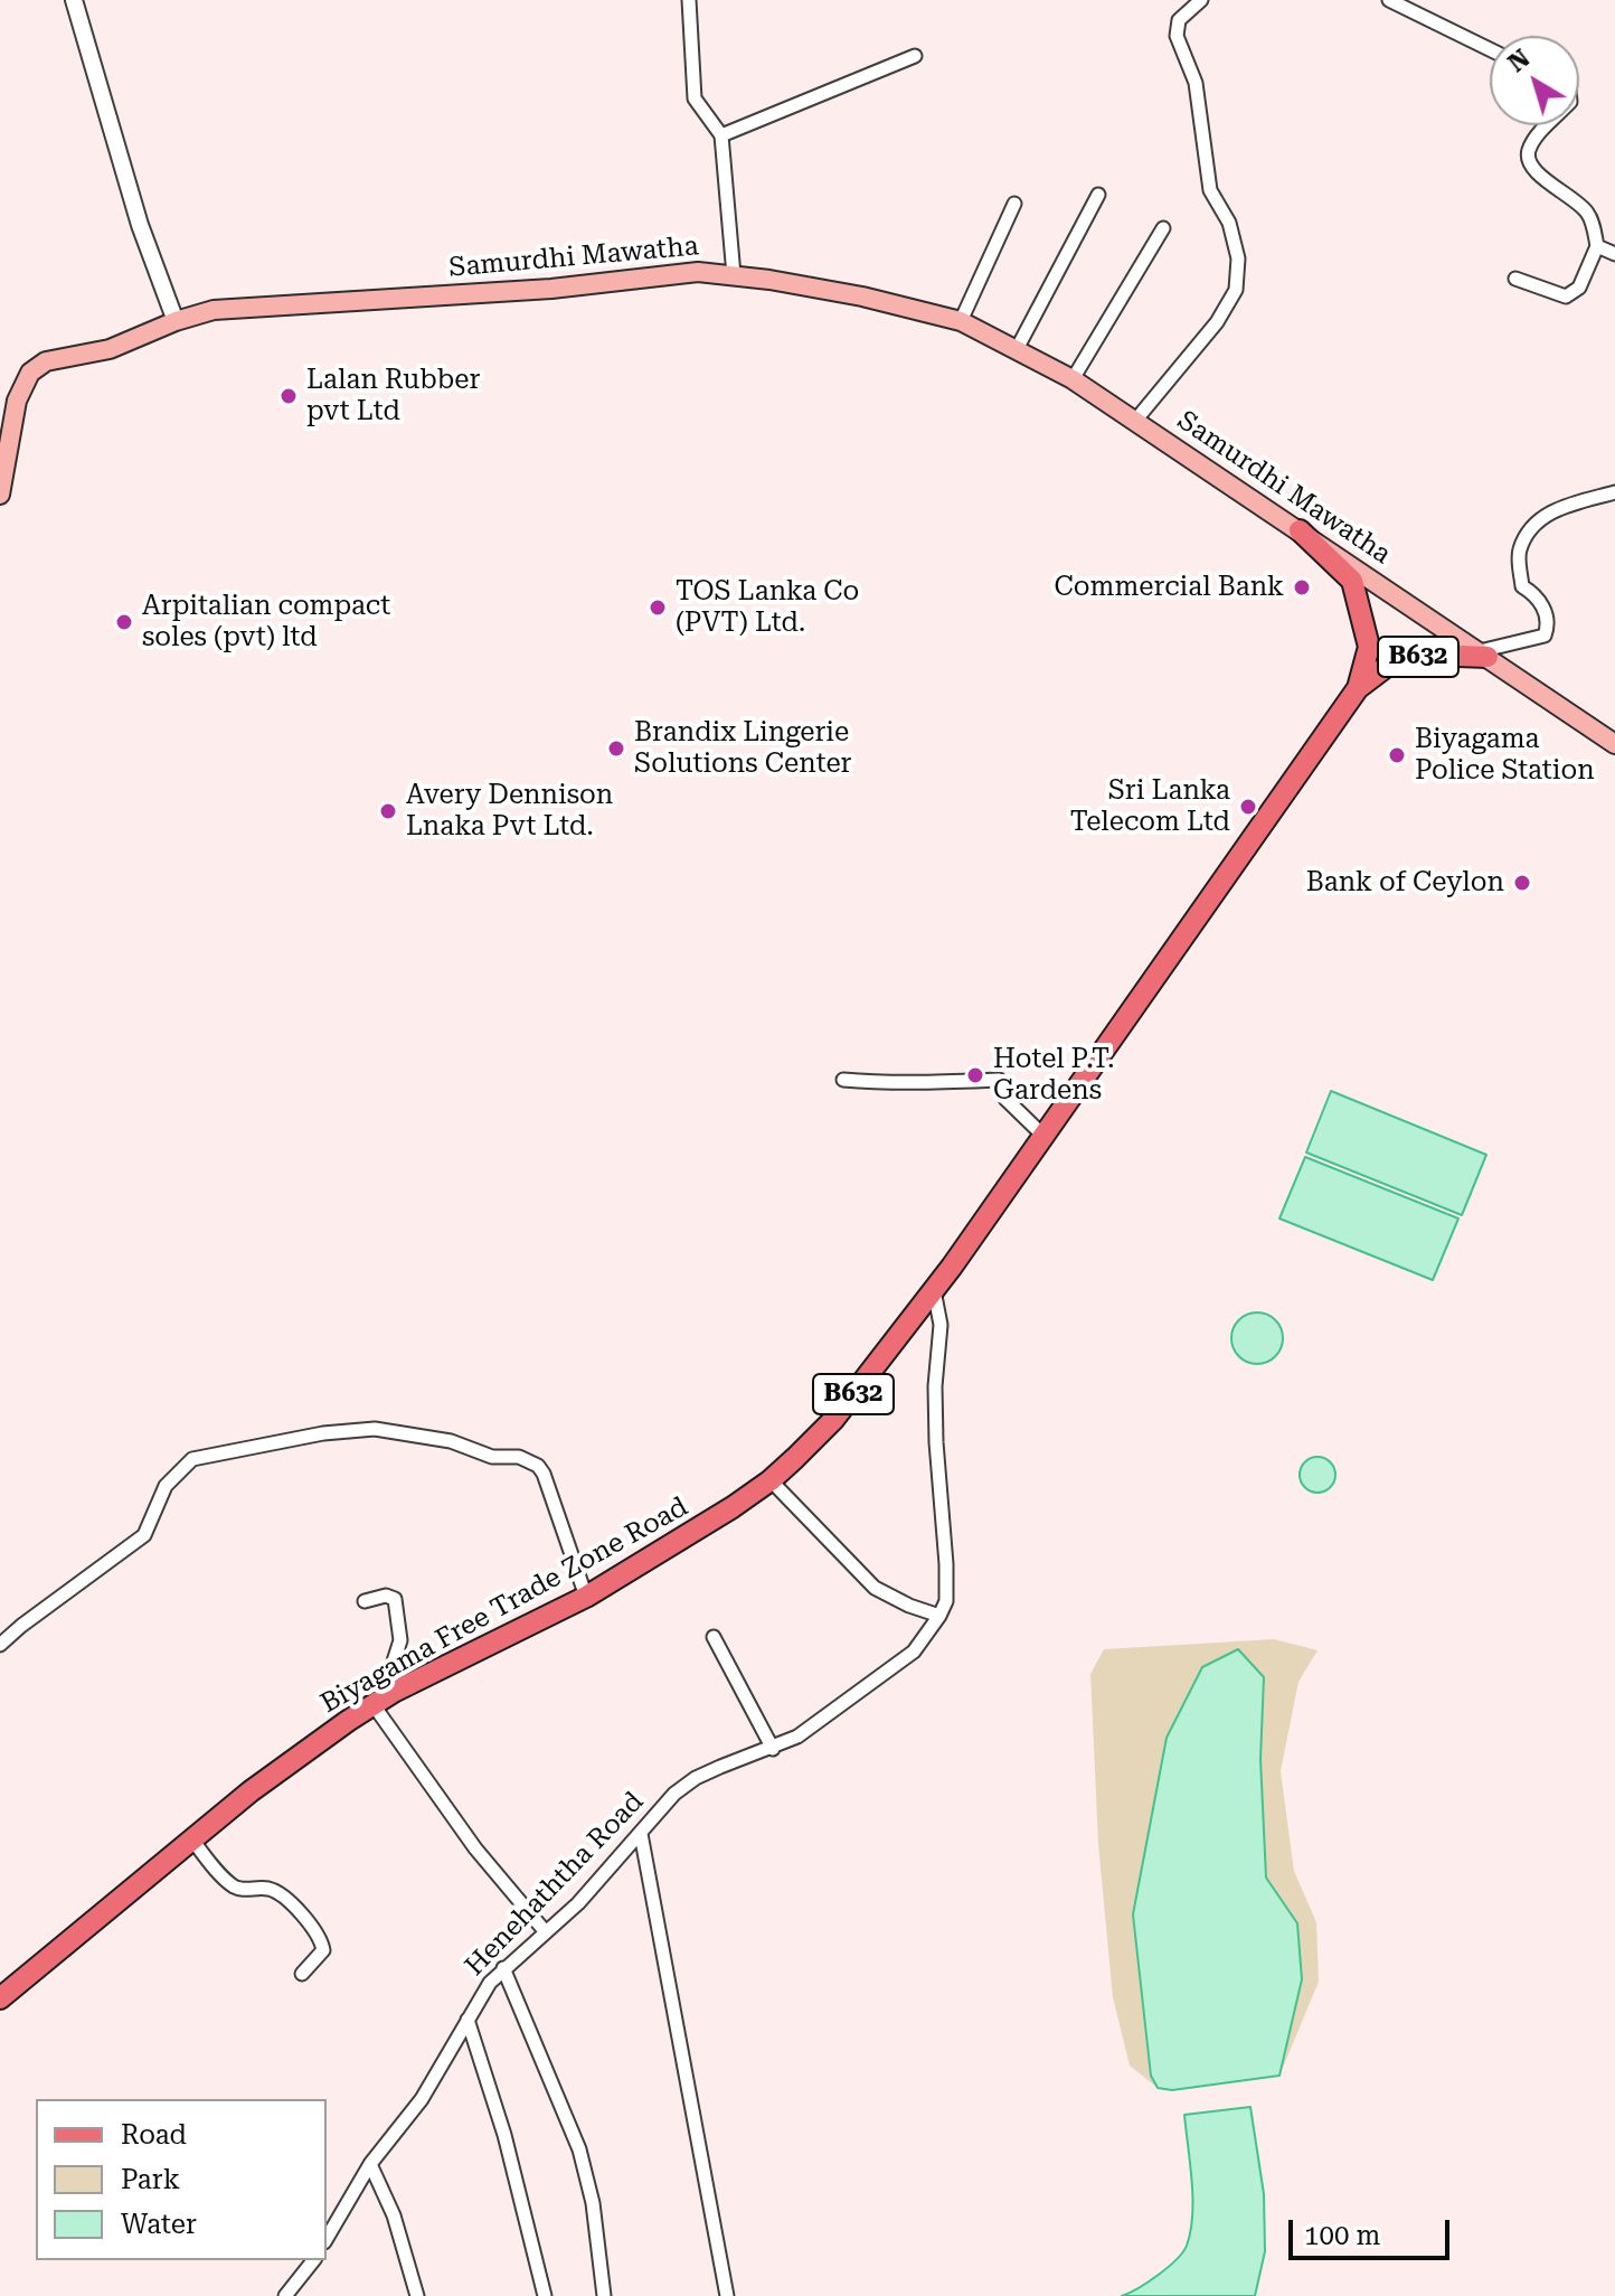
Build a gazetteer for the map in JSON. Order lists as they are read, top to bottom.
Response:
{
  "streets": {
    "main road": ["Samurdhi Mawatha", "B632", "Biyagama Free Trade Zone Road"],
    "street": ["Henehaththa Road"]
  },
  "crossings": [
    ["Samurdhi Mawatha", "Biyagama Free Trade Zone Road"],
    ["Biyagama Free Trade Zone Road", "Henehaththa Road"]
  ],
  "places": [
    "Lalan Rubber pvt Ltd",
    "Commercial Bank",
    "TOS Lanka Co (PVT) Ltd.",
    "Arpitalian compact soles (pvt) ltd",
    "Brandix Lingerie Solutions Center",
    "Biyagama Police Station",
    "Sri Lanka Telecom Ltd",
    "Avery Dennison Lnaka Pvt Ltd.",
    "Bank of Ceylon",
    "Hotel P.T. Gardens"
  ],
  "legend": ["Road", "Park", "Water"],
  "scale_bar": "100 m",
  "north": "top left"
}
